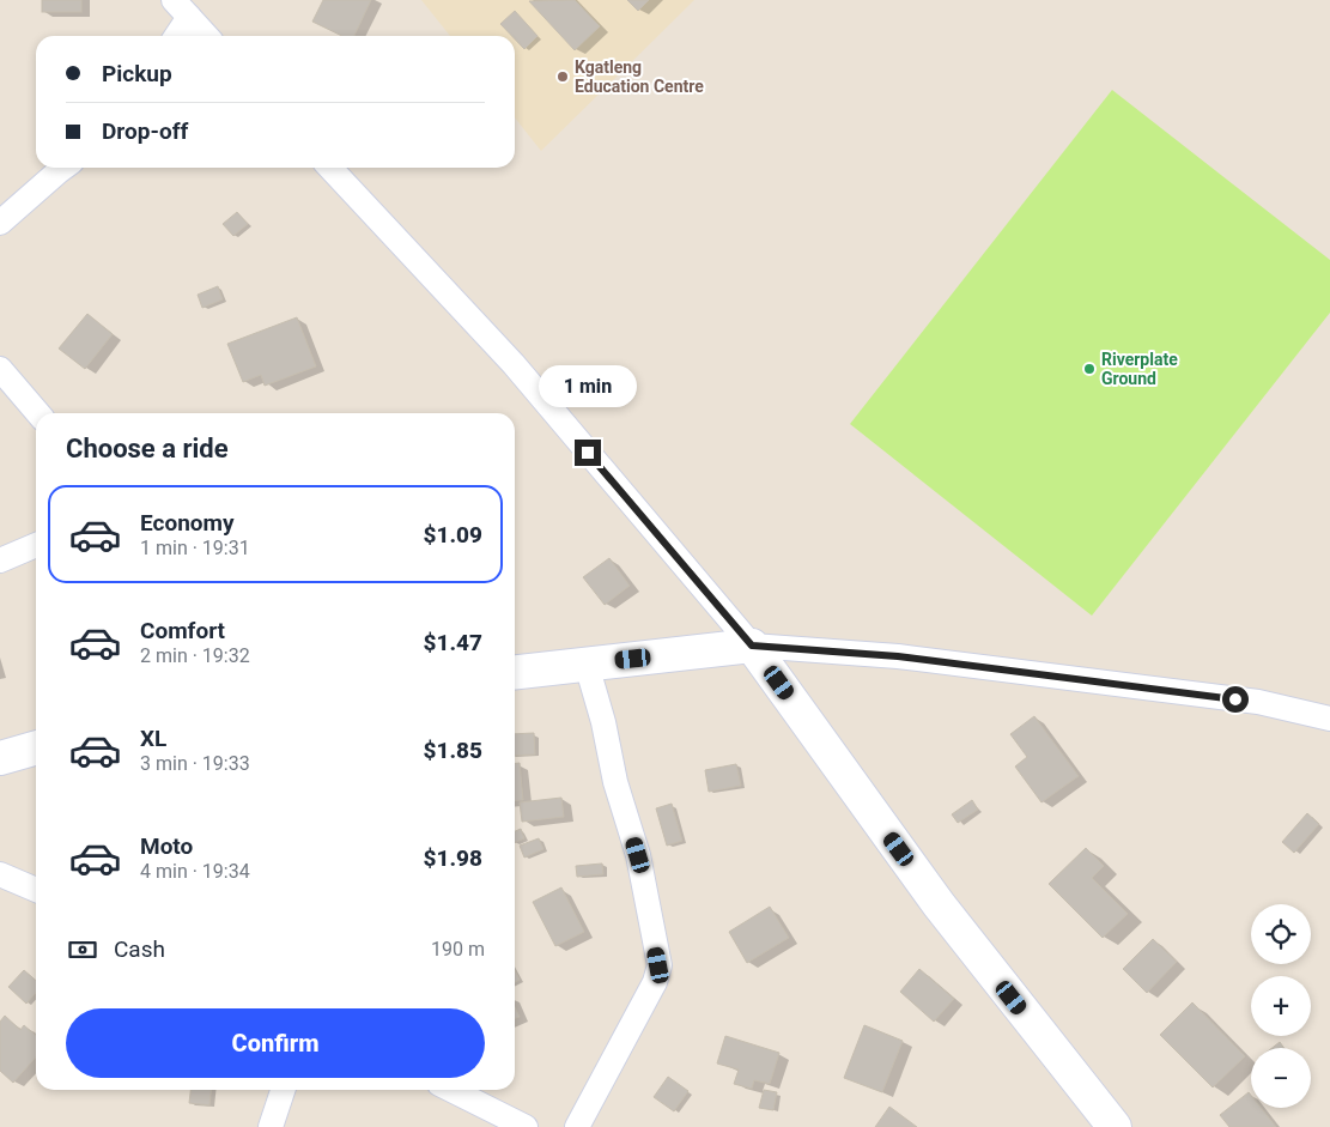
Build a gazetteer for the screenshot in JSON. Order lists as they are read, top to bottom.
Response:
{
  "places": ["Kgatleng Education Centre", "Riverplate Ground"],
  "page": {
    "banner": ["Pickup", "Drop-off"],
    "bubble": "1 min",
    "heading": "Choose a ride",
    "list": [
      {
        "name": "Economy",
        "note": "1 min · 19:31",
        "value": "$1.09"
      },
      {
        "name": "Comfort",
        "note": "2 min · 19:32",
        "value": "$1.47"
      },
      {
        "name": "XL",
        "note": "3 min · 19:33",
        "value": "$1.85"
      },
      {
        "name": "Moto",
        "note": "4 min · 19:34",
        "value": "$1.98"
      }
    ],
    "map_buttons": ["+", "−"],
    "pay": ["Cash", "190 m"],
    "buttons": "Confirm"
  }
}
